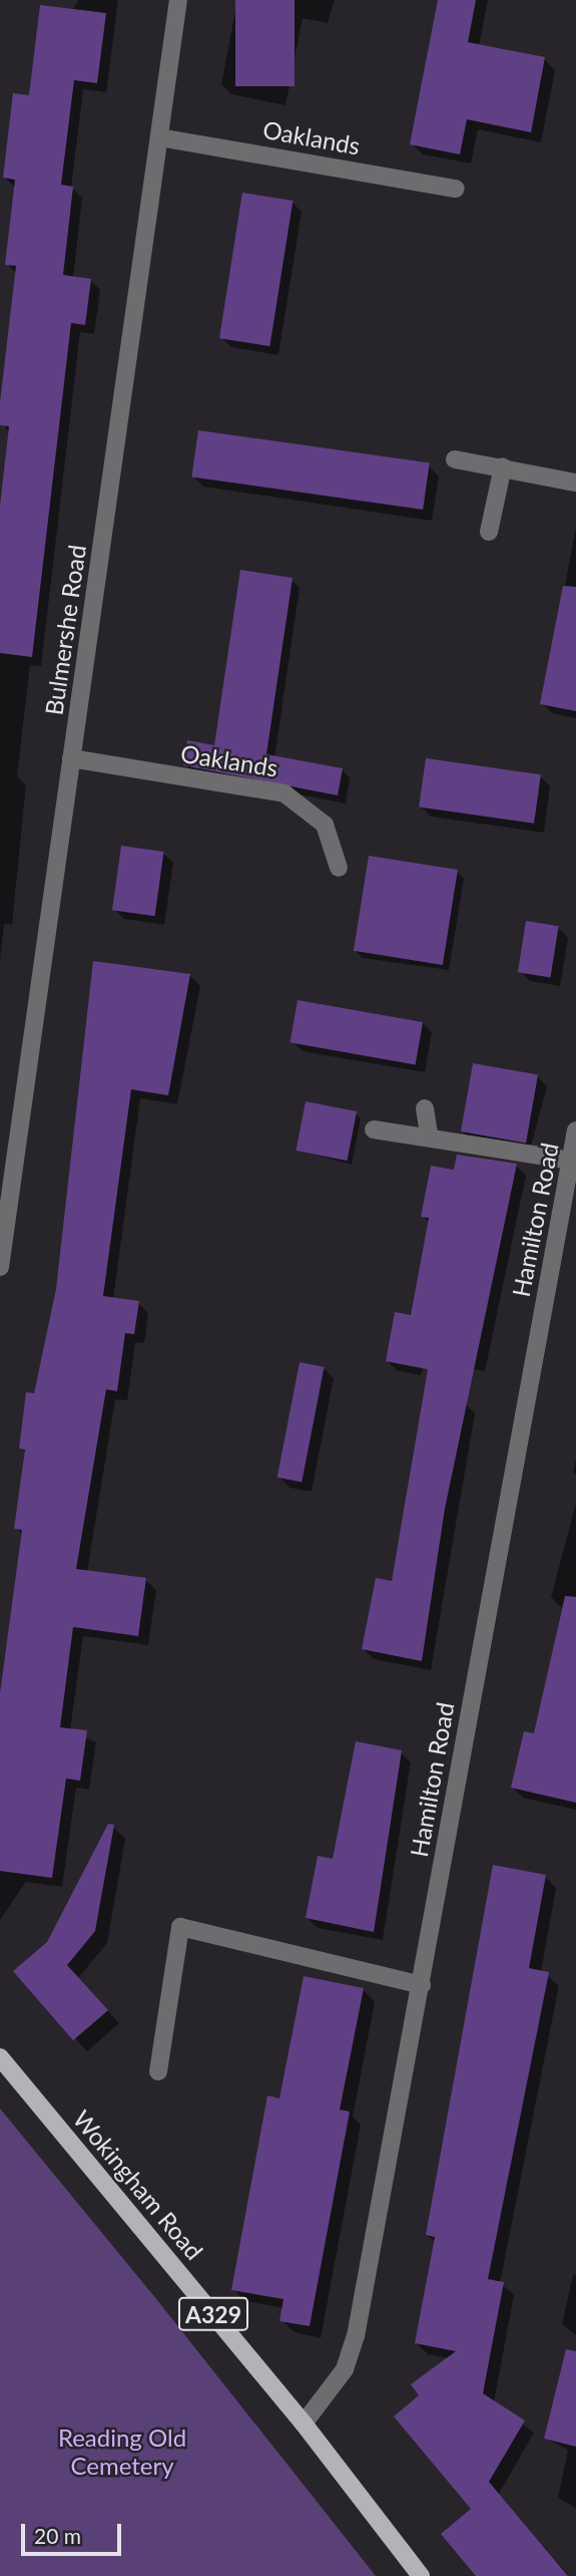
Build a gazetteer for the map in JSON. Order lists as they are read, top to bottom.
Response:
{
  "streets": {
    "main road": ["Wokingham Road", "A329"],
    "street": ["Oaklands", "Bulmershe Road", "Hamilton Road"]
  },
  "crossings": [
    ["Oaklands", "Bulmershe Road"],
    ["Hamilton Road", "Wokingham Road"]
  ],
  "parks": ["Reading Old Cemetery"],
  "scale_bar": "20 m"
}
